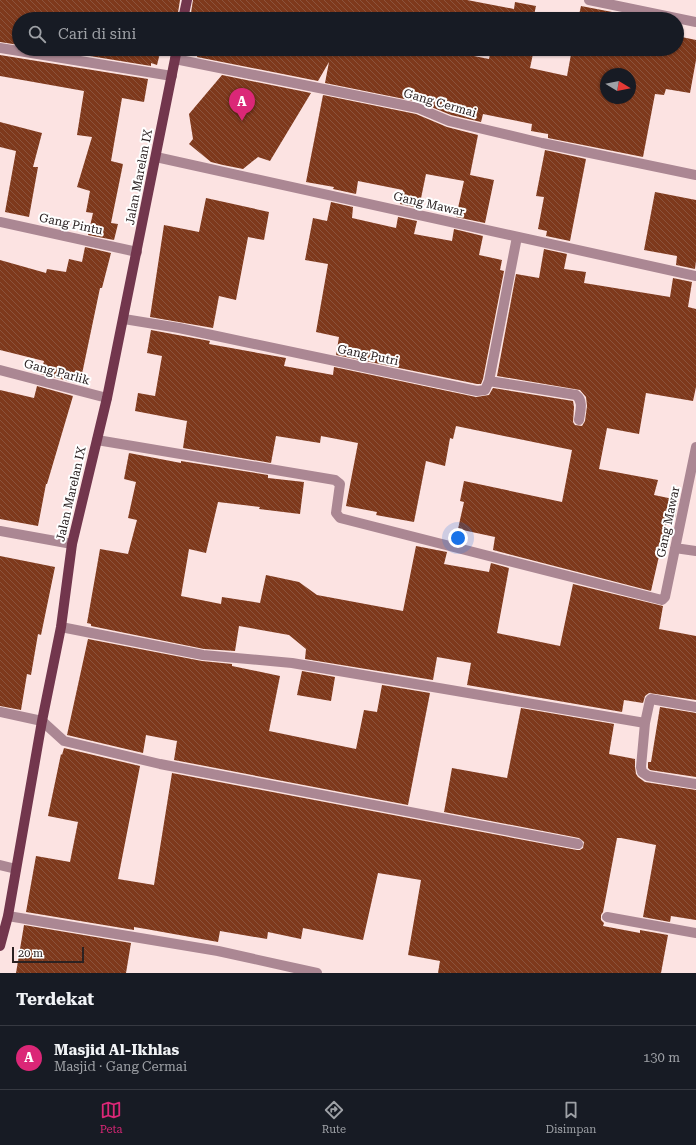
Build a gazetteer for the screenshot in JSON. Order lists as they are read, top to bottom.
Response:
{
  "streets": {
    "main road": ["Jalan Marelan IX"],
    "street": [
      "Gang Cermai",
      "Gang Mawar",
      "Gang Pintu",
      "Gang Putri",
      "Gang Parlik"
    ]
  },
  "crossings": [
    ["Jalan Marelan IX", "Gang Mawar"],
    ["Jalan Marelan IX", "Gang Pintu"],
    ["Jalan Marelan IX", "Gang Putri"],
    ["Jalan Marelan IX", "Gang Parlik"]
  ],
  "scale_bar": "20 m",
  "north": "right",
  "page": {
    "search": "Cari di sini",
    "pins": "A",
    "scale": "20 m",
    "heading": "Terdekat",
    "list": [
      {
        "mark": "A",
        "name": "Masjid Al-Ikhlas",
        "note": "Masjid · Gang Cermai",
        "value": "130 m"
      }
    ],
    "nav": ["Peta", "Rute", "Disimpan"]
  }
}
